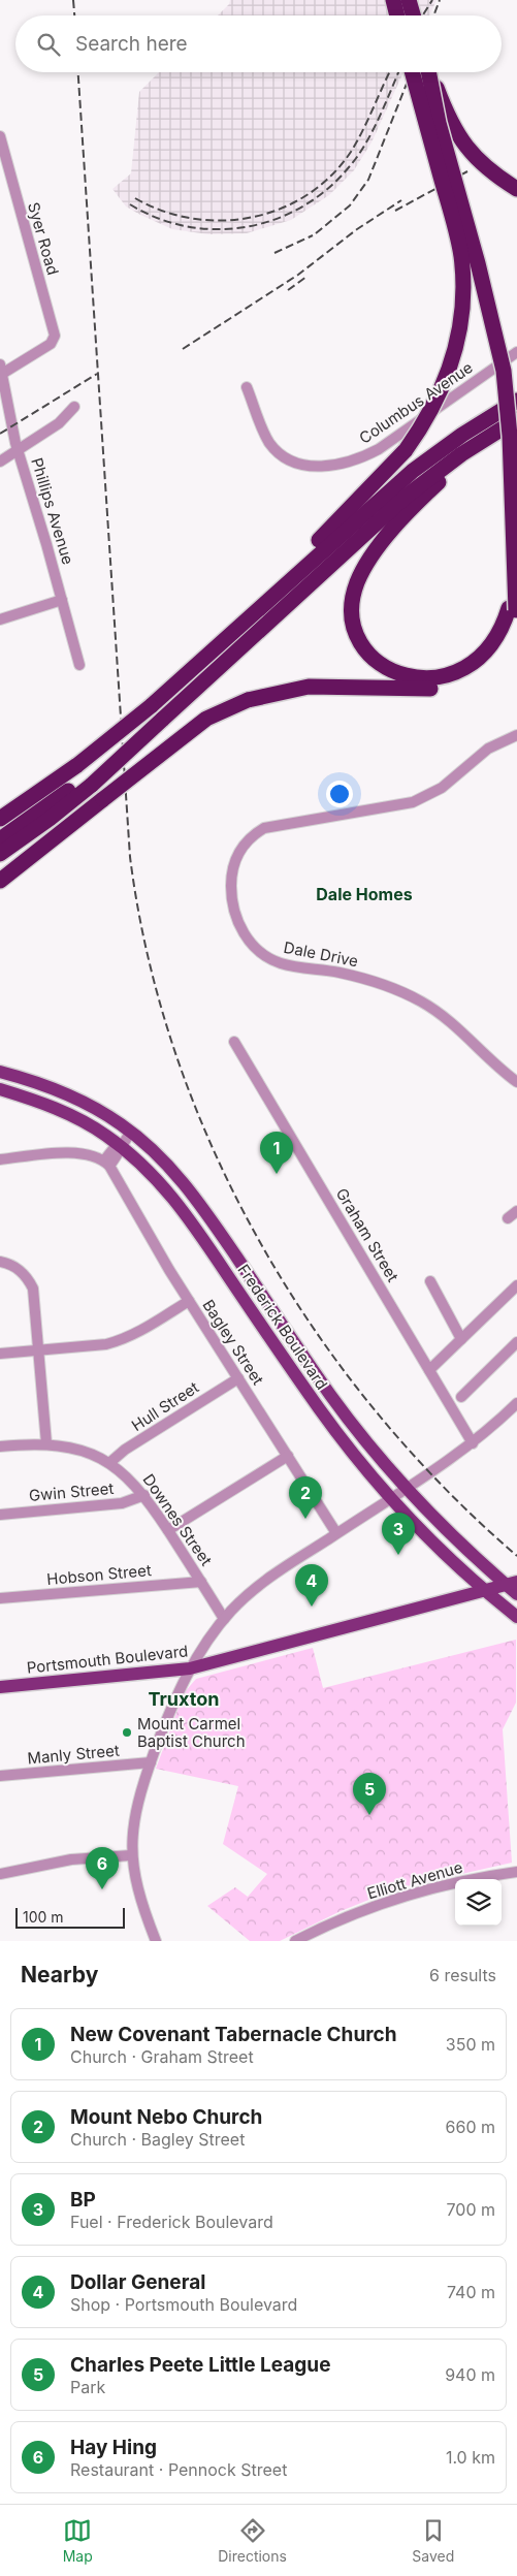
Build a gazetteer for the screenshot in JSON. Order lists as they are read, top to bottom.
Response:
{
  "streets": {
    "main road": ["Frederick Boulevard", "Portsmouth Boulevard"],
    "street": [
      "Syer Road",
      "Columbus Avenue",
      "Phillips Avenue",
      "Dale Drive",
      "Graham Street",
      "Bagley Street",
      "Hull Street",
      "Gwin Street",
      "Downes Street",
      "Hobson Street",
      "Manly Street",
      "Elliott Avenue"
    ]
  },
  "crossings": [
    ["Syer Road", "Phillips Avenue"],
    ["Frederick Boulevard", "Portsmouth Boulevard"],
    ["Bagley Street", "Hull Street"],
    ["Hull Street", "Downes Street"],
    ["Gwin Street", "Downes Street"],
    ["Downes Street", "Hobson Street"]
  ],
  "districts": ["Dale Homes", "Truxton"],
  "places": ["Mount Carmel Baptist Church"],
  "scale_bar": "100 m",
  "page": {
    "search": "Search here",
    "pins": [
      "1",
      "2",
      "3",
      "4",
      "5",
      "6"
    ],
    "scale": "100 m",
    "heading": ["Nearby", "6 results"],
    "list": [
      {
        "mark": "1",
        "name": "New Covenant Tabernacle Church",
        "note": "Church · Graham Street",
        "value": "350 m"
      },
      {
        "mark": "2",
        "name": "Mount Nebo Church",
        "note": "Church · Bagley Street",
        "value": "660 m"
      },
      {
        "mark": "3",
        "name": "BP",
        "note": "Fuel · Frederick Boulevard",
        "value": "700 m"
      },
      {
        "mark": "4",
        "name": "Dollar General",
        "note": "Shop · Portsmouth Boulevard",
        "value": "740 m"
      },
      {
        "mark": "5",
        "name": "Charles Peete Little League",
        "note": "Park",
        "value": "940 m"
      },
      {
        "mark": "6",
        "name": "Hay Hing",
        "note": "Restaurant · Pennock Street",
        "value": "1.0 km"
      }
    ],
    "nav": ["Map", "Directions", "Saved"]
  }
}
